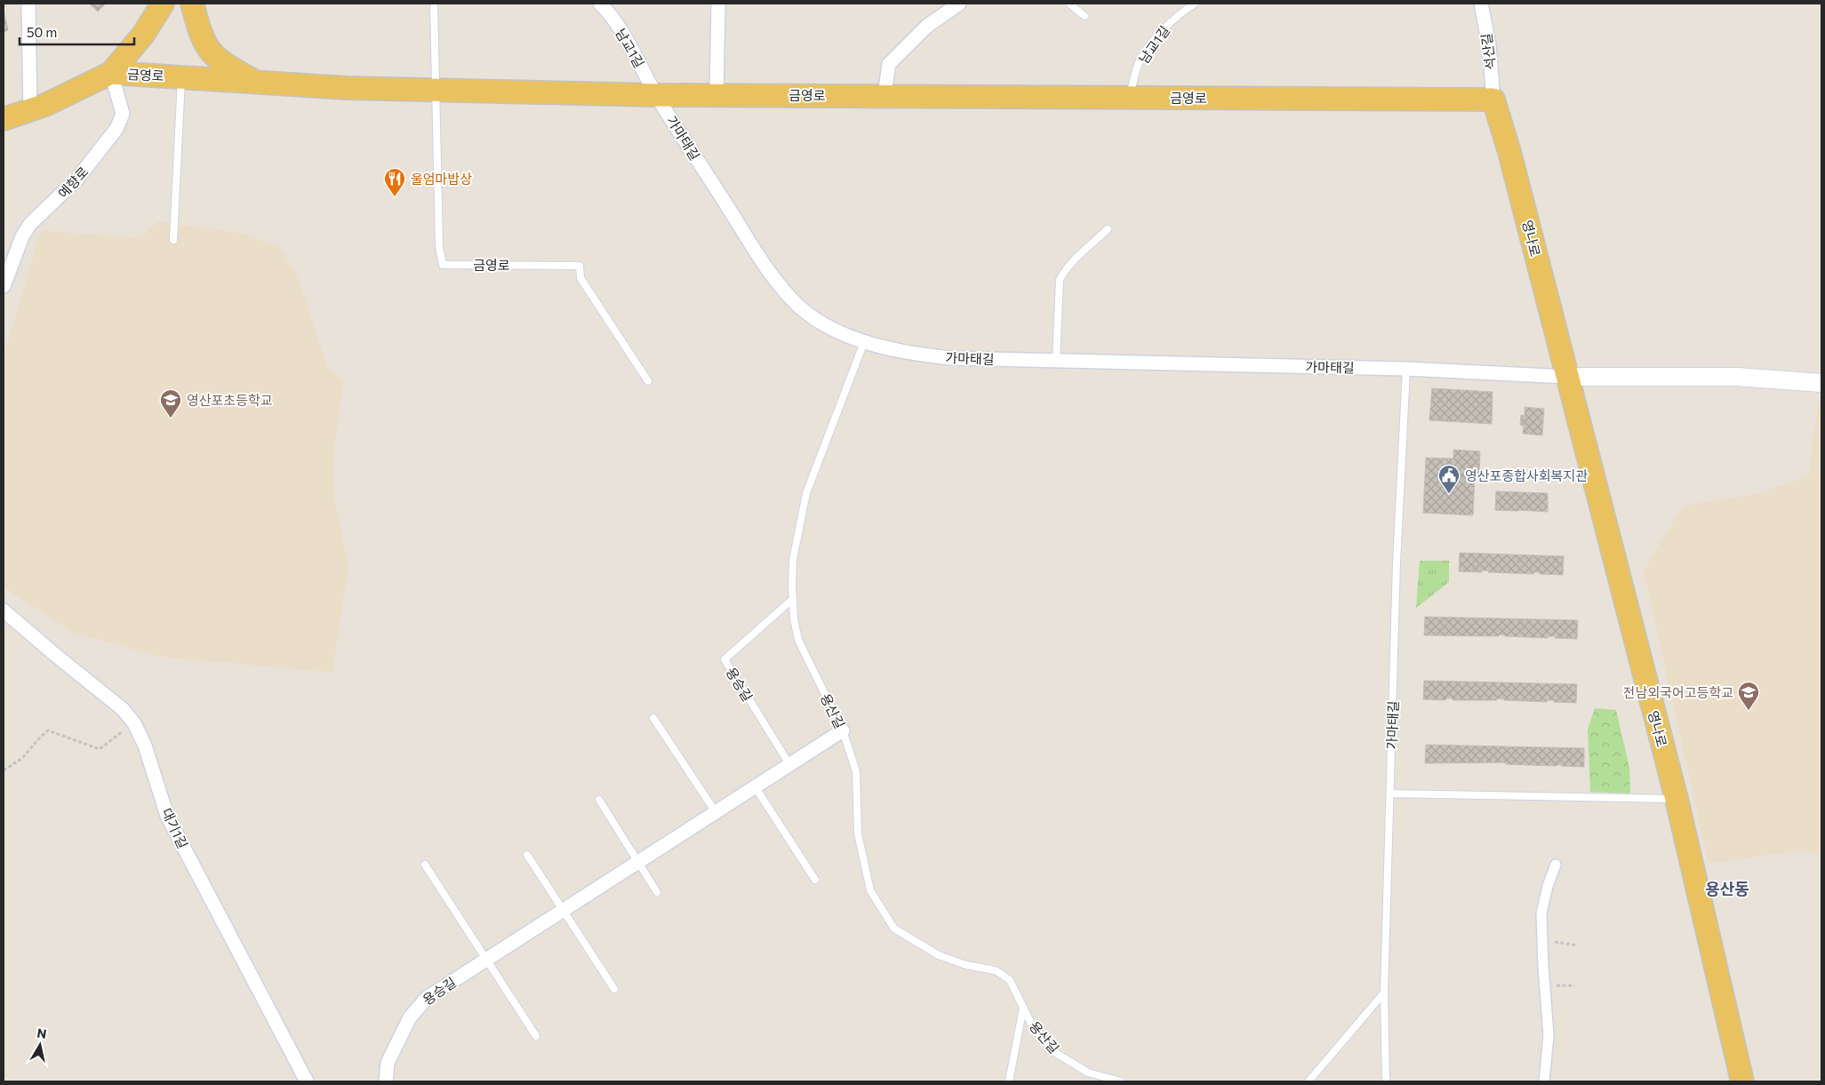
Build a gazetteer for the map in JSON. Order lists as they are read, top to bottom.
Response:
{
  "streets": {
    "main road": ["금영로", "영나로"],
    "street": [
      "남교1길",
      "석산길",
      "가마태길",
      "예향로",
      "용승길",
      "대기1길"
    ],
    "lane": ["용산길"]
  },
  "crossings": [
    ["남교1길", "금영로"],
    ["남교1길", "가마태길"],
    ["석산길", "금영로"],
    ["석산길", "영나로"],
    ["금영로", "가마태길"],
    ["금영로", "예향로"],
    ["금영로", "영나로"],
    ["가마태길", "영나로"],
    ["가마태길", "용산길"],
    ["용승길", "용산길"]
  ],
  "districts": ["용산동"],
  "places": {
    "restaurant": ["울엄마밥상"],
    "school or university": ["영산포초등학교", "전남외국어고등학교"],
    "public building": ["영산포종합사회복지관"]
  },
  "scale_bar": "50 m",
  "north": "top"
}
